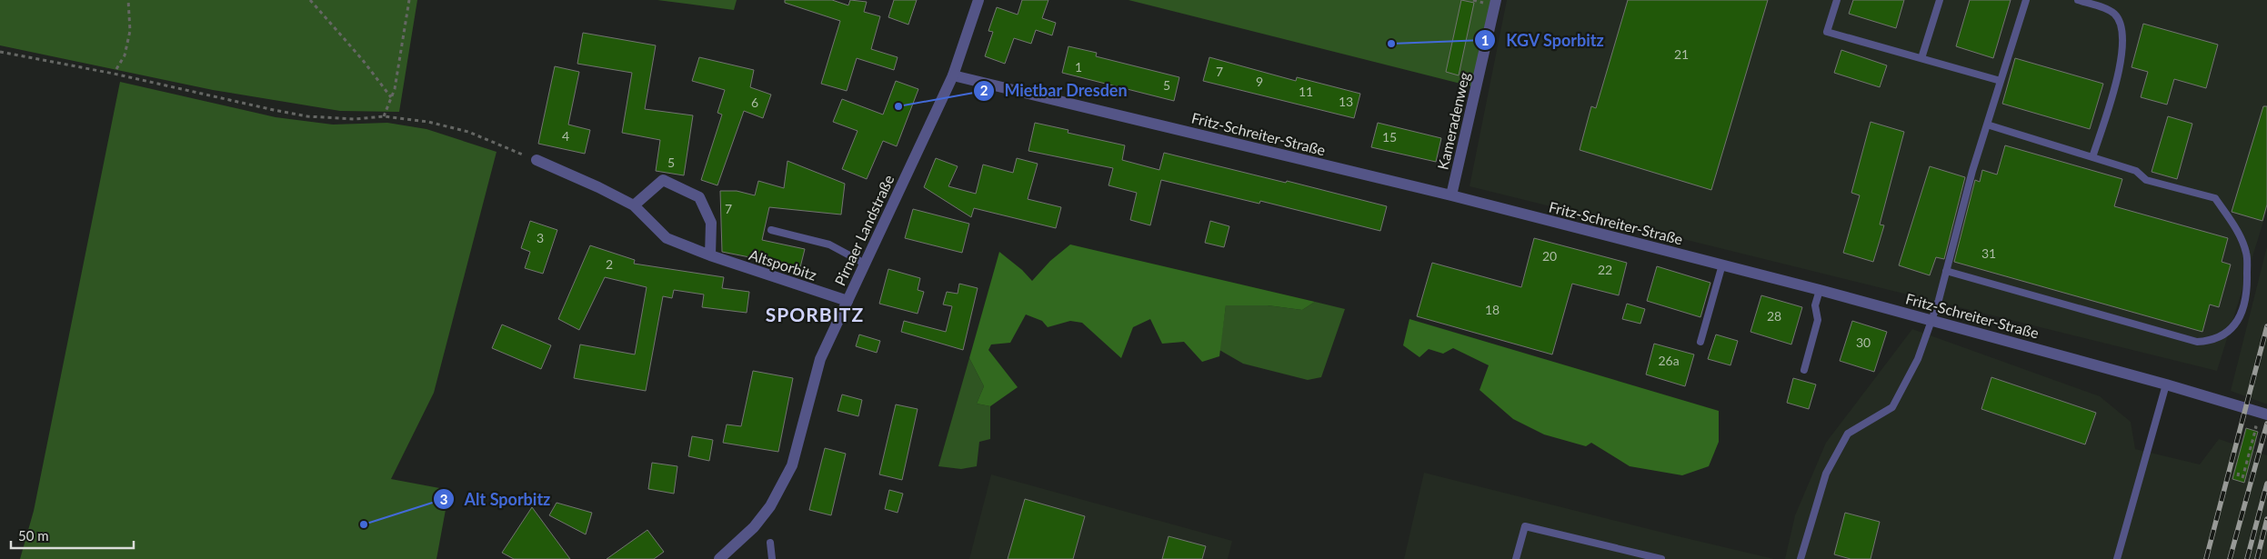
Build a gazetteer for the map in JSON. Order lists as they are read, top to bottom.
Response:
{
  "streets": {
    "street": [
      "Kameradenweg",
      "Fritz-Schreiter-Straße",
      "Pirnaer Landstraße",
      "Altsporbitz"
    ]
  },
  "crossings": [
    ["Kameradenweg", "Fritz-Schreiter-Straße"],
    ["Fritz-Schreiter-Straße", "Pirnaer Landstraße"],
    ["Pirnaer Landstraße", "Altsporbitz"]
  ],
  "districts": ["SPORBITZ"],
  "places": ["KGV Sporbitz", "Mietbar Dresden", "Alt Sporbitz"],
  "house_numbers": [
    "21",
    "1",
    "7",
    "9",
    "5",
    "11",
    "13",
    "6",
    "4",
    "15",
    "5",
    "7",
    "3",
    "31",
    "20",
    "2",
    "22",
    "18",
    "28",
    "30",
    "26a"
  ],
  "scale_bar": "50 m"
}
